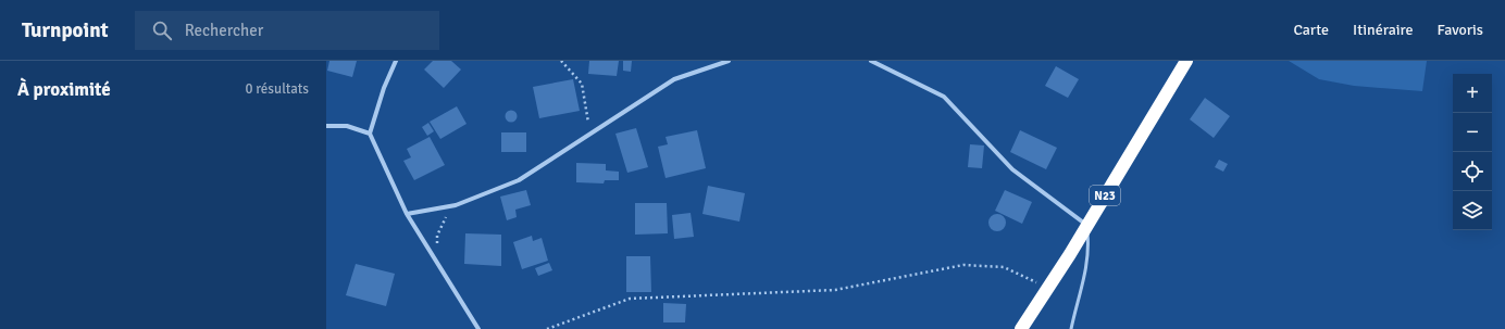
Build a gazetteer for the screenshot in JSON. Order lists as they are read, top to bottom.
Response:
{
  "streets": {
    "highway": ["N23"]
  },
  "page": {
    "header": "Turnpoint",
    "search": "Rechercher",
    "nav": ["Carte", "Itinéraire", "Favoris"],
    "heading": ["À proximité", "0 résultats"],
    "map_buttons": ["+", "−"]
  }
}
